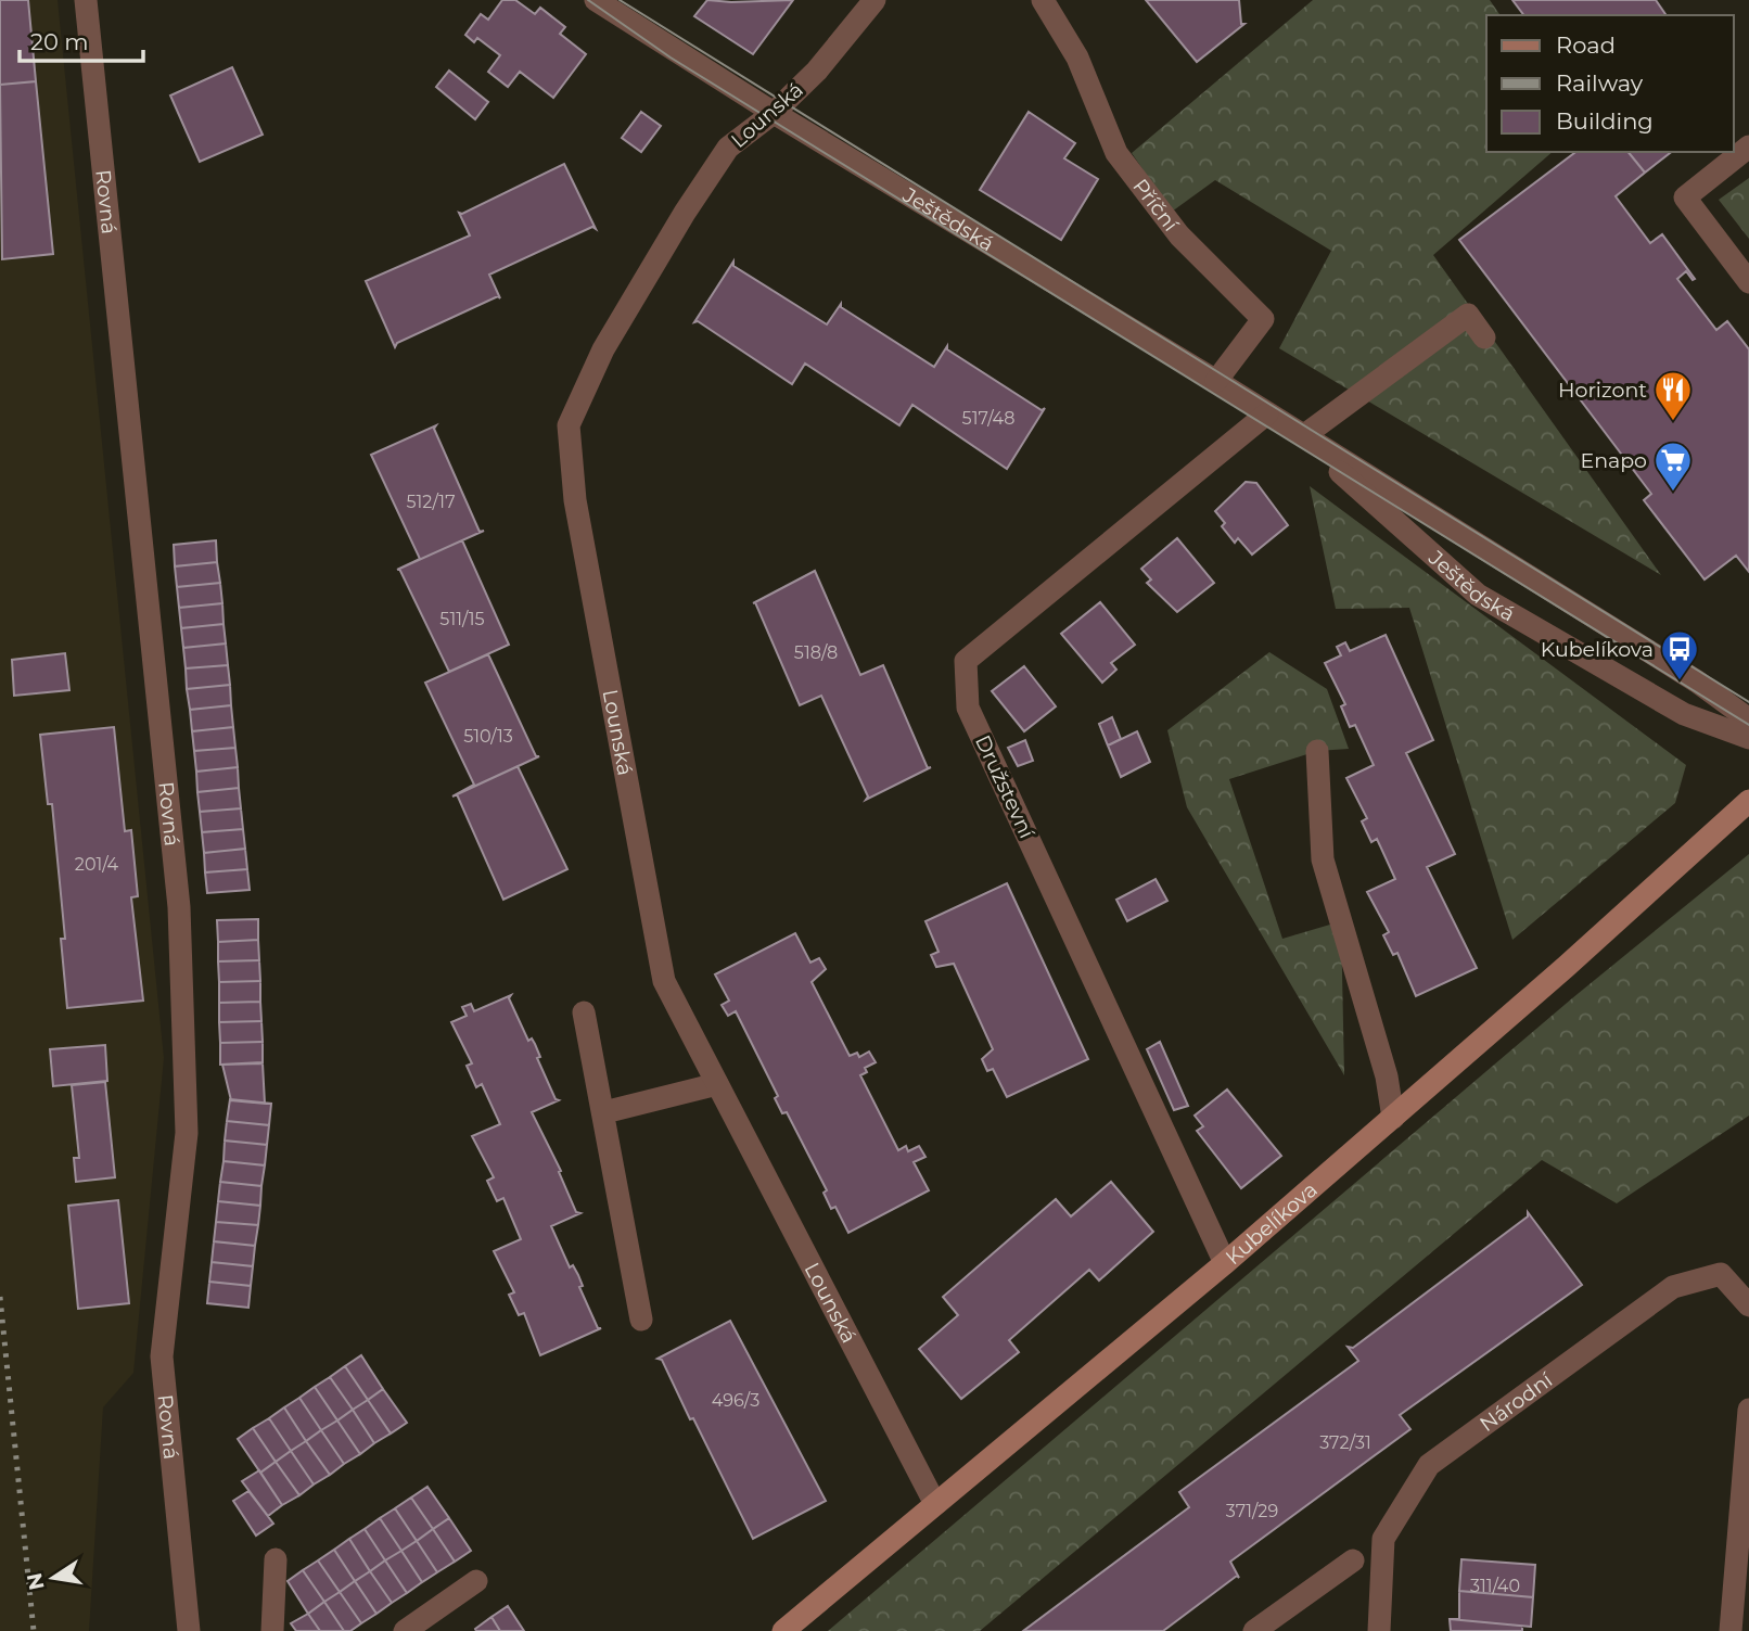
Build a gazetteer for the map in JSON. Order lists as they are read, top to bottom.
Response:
{
  "streets": {
    "street": [
      "Lounská",
      "Rovná",
      "Příční",
      "Ještědská",
      "Družstevní",
      "Kubelíkova",
      "Národní"
    ]
  },
  "crossings": [
    ["Lounská", "Ještědská"],
    ["Lounská", "Kubelíkova"],
    ["Příční", "Ještědská"],
    ["Ještědská", "Družstevní"],
    ["Družstevní", "Kubelíkova"]
  ],
  "places": {
    "restaurant": ["Horizont"],
    "supermarket": ["Enapo"],
    "bus stop": ["Kubelíkova"]
  },
  "house_numbers": [
    "517/48",
    "512/17",
    "511/15",
    "518/8",
    "510/13",
    "201/4",
    "496/3",
    "372/31",
    "371/29",
    "311/40"
  ],
  "legend": ["Road", "Railway", "Building"],
  "scale_bar": "20 m",
  "north": "left"
}
